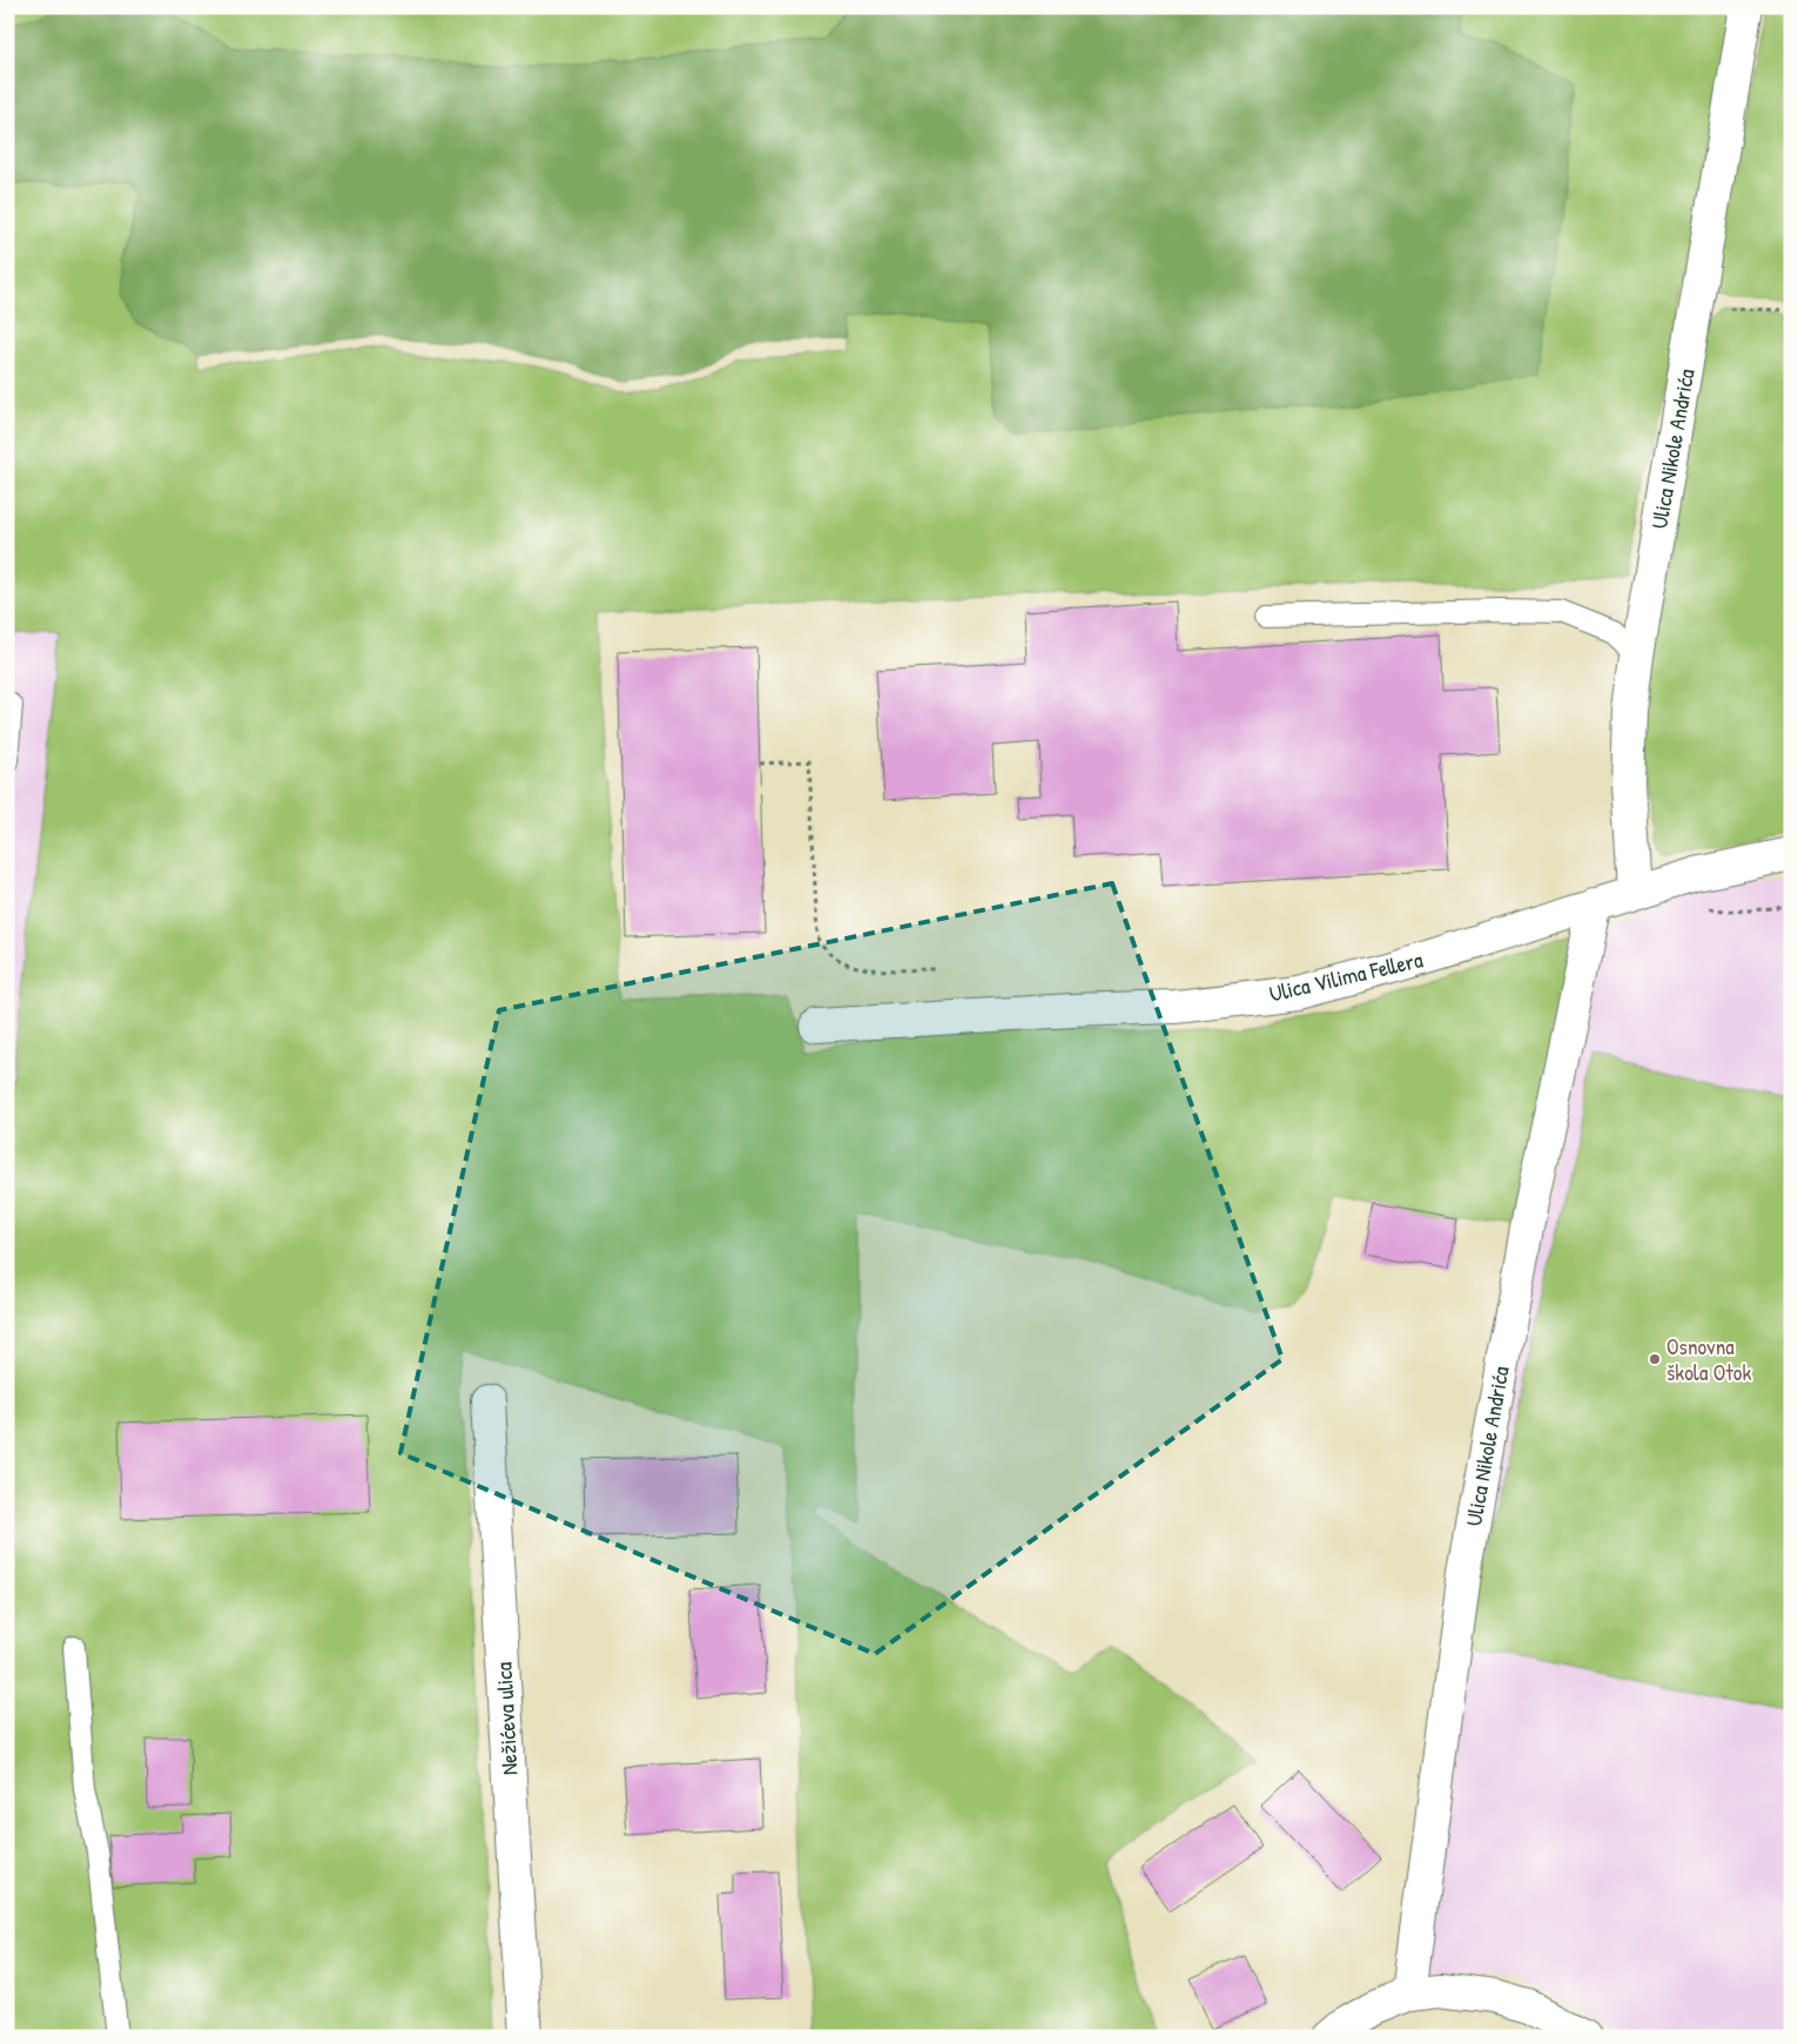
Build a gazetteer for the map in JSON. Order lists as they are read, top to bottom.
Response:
{
  "streets": {
    "street": ["Ulica Nikole Andrića", "Ulica Vilima Fellera", "Nežićeva ulica"]
  },
  "crossings": [
    ["Ulica Nikole Andrića", "Ulica Vilima Fellera"]
  ],
  "places": ["Osnovna škola Otok"]
}
